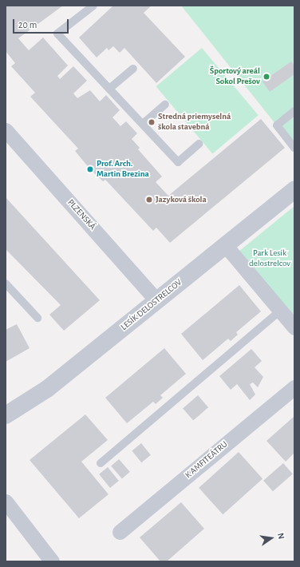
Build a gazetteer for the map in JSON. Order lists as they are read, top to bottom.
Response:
{
  "streets": {
    "street": ["PLZENSKÁ", "LESÍK DELOSTRELCOV", "K AMFITEÁTRU"]
  },
  "crossings": [
    ["PLZENSKÁ", "LESÍK DELOSTRELCOV"]
  ],
  "parks": ["Park Lesík delostrelcov"],
  "places": [
    "Športový areál Sokol Prešov",
    "Stredná priemyselná škola stavebná",
    "Prof. Arch. Martin Brezina",
    "Jazyková škola"
  ],
  "scale_bar": "20 m",
  "north": "right"
}
